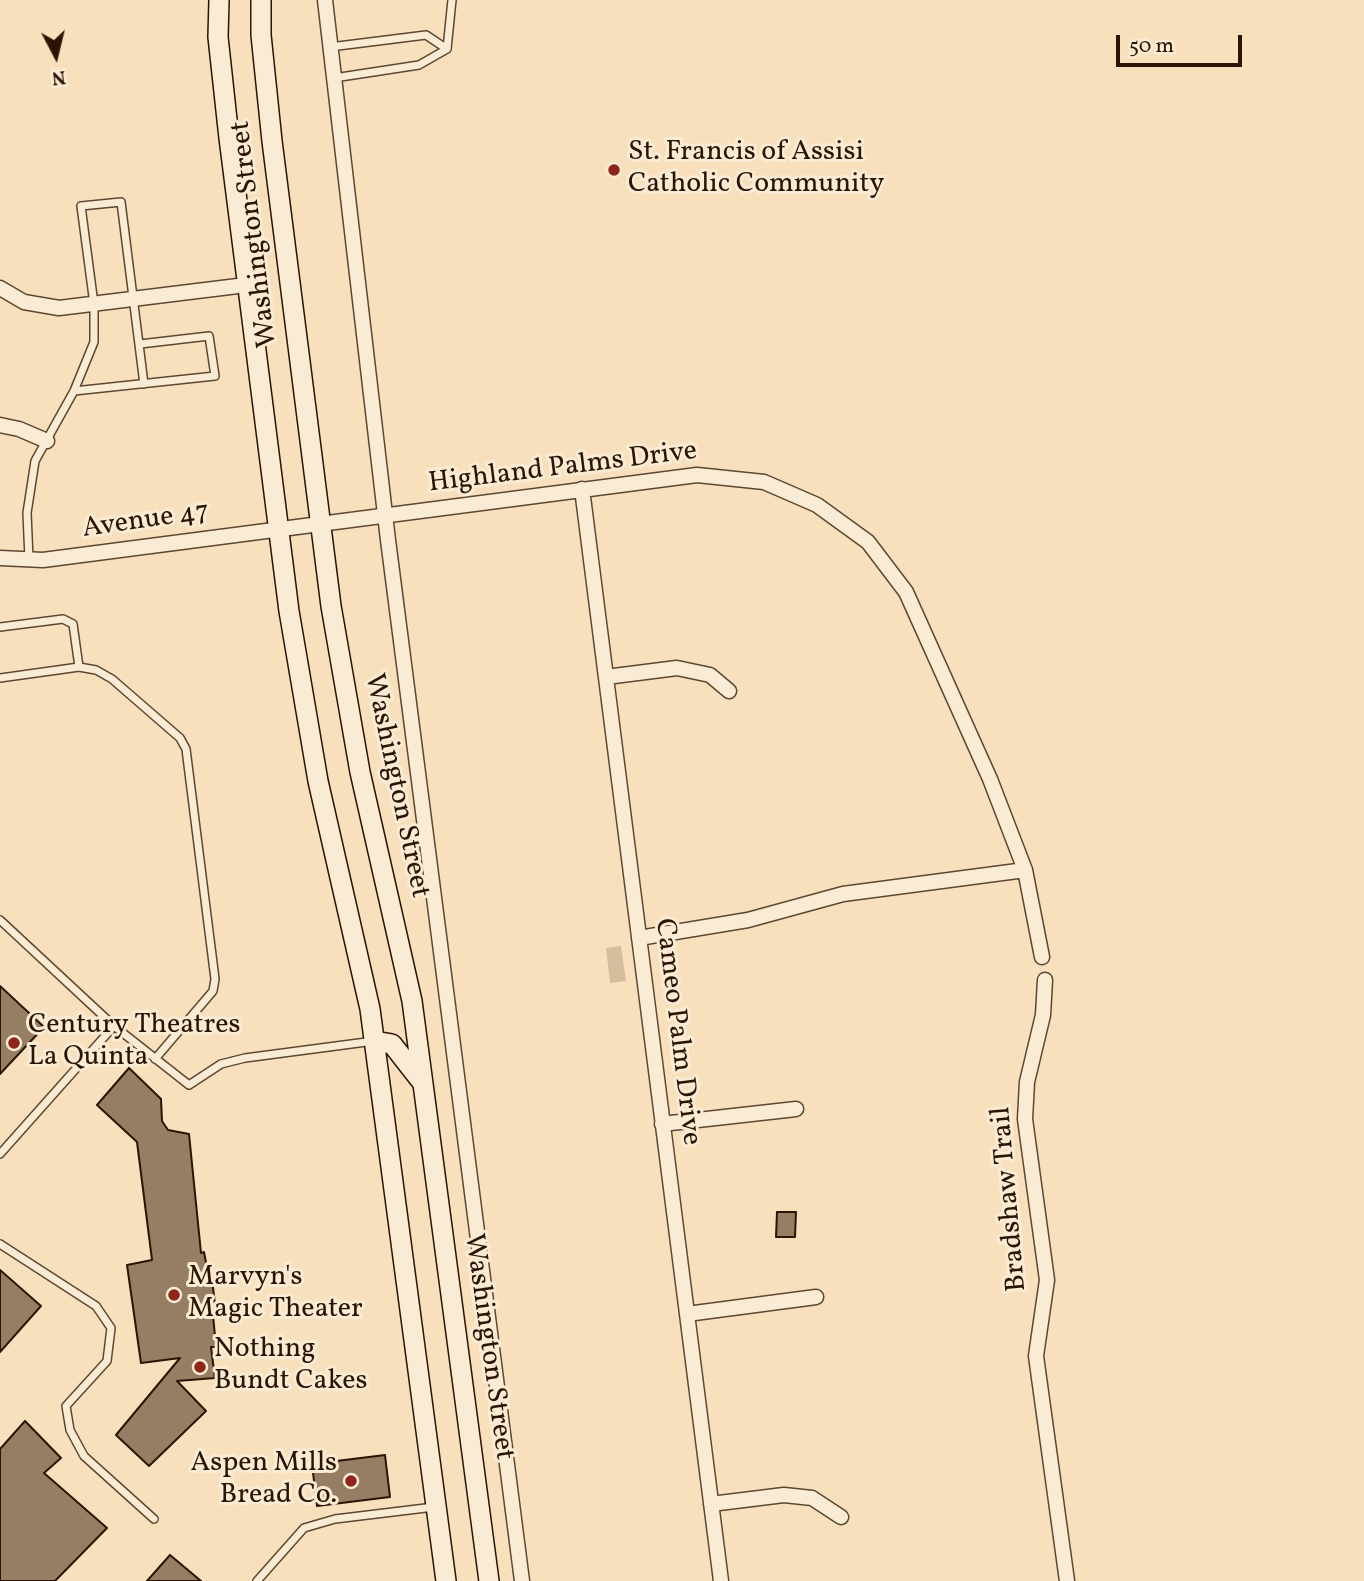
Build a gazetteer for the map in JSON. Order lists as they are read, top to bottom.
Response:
{
  "streets": {
    "main road": ["Washington Street"],
    "street": [
      "Highland Palms Drive",
      "Avenue 47",
      "Cameo Palm Drive",
      "Bradshaw Trail"
    ]
  },
  "crossings": [
    ["Washington Street", "Highland Palms Drive"],
    ["Washington Street", "Avenue 47"],
    ["Highland Palms Drive", "Avenue 47"],
    ["Highland Palms Drive", "Cameo Palm Drive"]
  ],
  "places": [
    "St. Francis of Assisi Catholic Community",
    "Century Theatres La Quinta",
    "Marvyn's Magic Theater",
    "Nothing Bundt Cakes",
    "Aspen Mills Bread Co."
  ],
  "scale_bar": "50 m",
  "north": "bottom"
}
